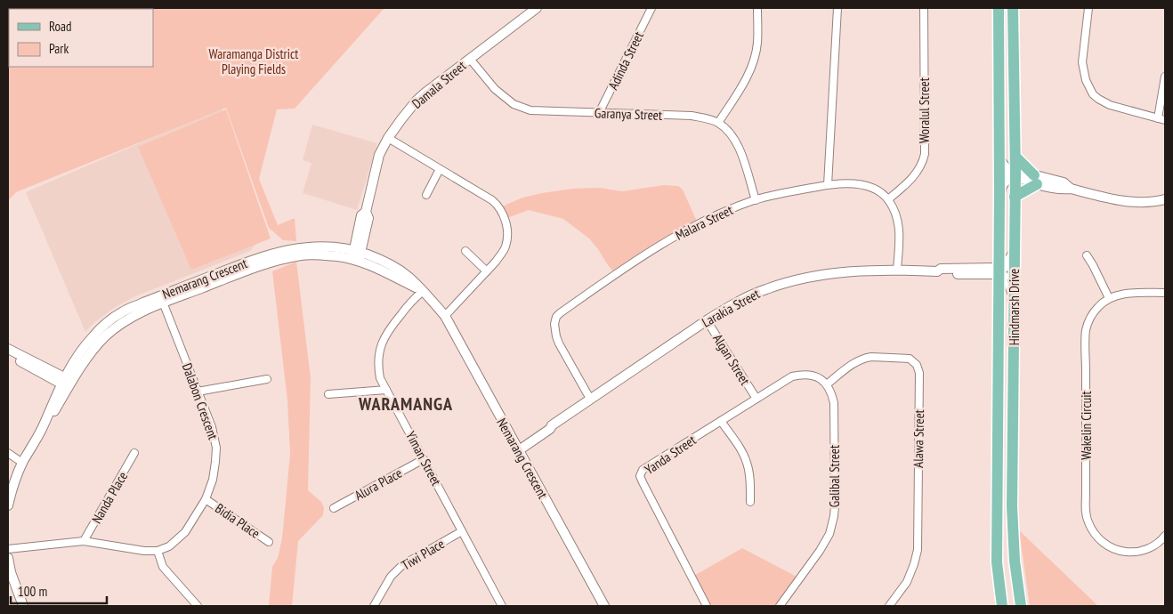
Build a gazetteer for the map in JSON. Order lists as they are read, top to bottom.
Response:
{
  "streets": {
    "main road": ["Hindmarsh Drive"],
    "street": [
      "Adinda Street",
      "Damala Street",
      "Woralul Street",
      "Garanya Street",
      "Malara Street",
      "Nemarang Crescent",
      "Larakia Street",
      "Algan Street",
      "Dalabon Crescent",
      "Wakelin Circuit",
      "Alawa Street",
      "Yanda Street",
      "Yiman Street",
      "Galibal Street",
      "Alura Place",
      "Nanda Place",
      "Bidia Place",
      "Tiwi Place"
    ]
  },
  "crossings": [
    ["Adinda Street", "Garanya Street"],
    ["Damala Street", "Garanya Street"],
    ["Damala Street", "Nemarang Crescent"],
    ["Woralul Street", "Malara Street"],
    ["Malara Street", "Larakia Street"],
    ["Nemarang Crescent", "Larakia Street"],
    ["Nemarang Crescent", "Dalabon Crescent"],
    ["Nemarang Crescent", "Yiman Street"],
    ["Hindmarsh Drive", "Larakia Street"],
    ["Larakia Street", "Algan Street"],
    ["Algan Street", "Yanda Street"],
    ["Dalabon Crescent", "Bidia Place"],
    ["Alawa Street", "Yanda Street"],
    ["Alawa Street", "Galibal Street"],
    ["Yanda Street", "Galibal Street"],
    ["Yiman Street", "Alura Place"],
    ["Yiman Street", "Tiwi Place"]
  ],
  "districts": ["WARAMANGA"],
  "parks": ["Waramanga District Playing Fields"],
  "legend": ["Road", "Park"],
  "scale_bar": "100 m"
}
